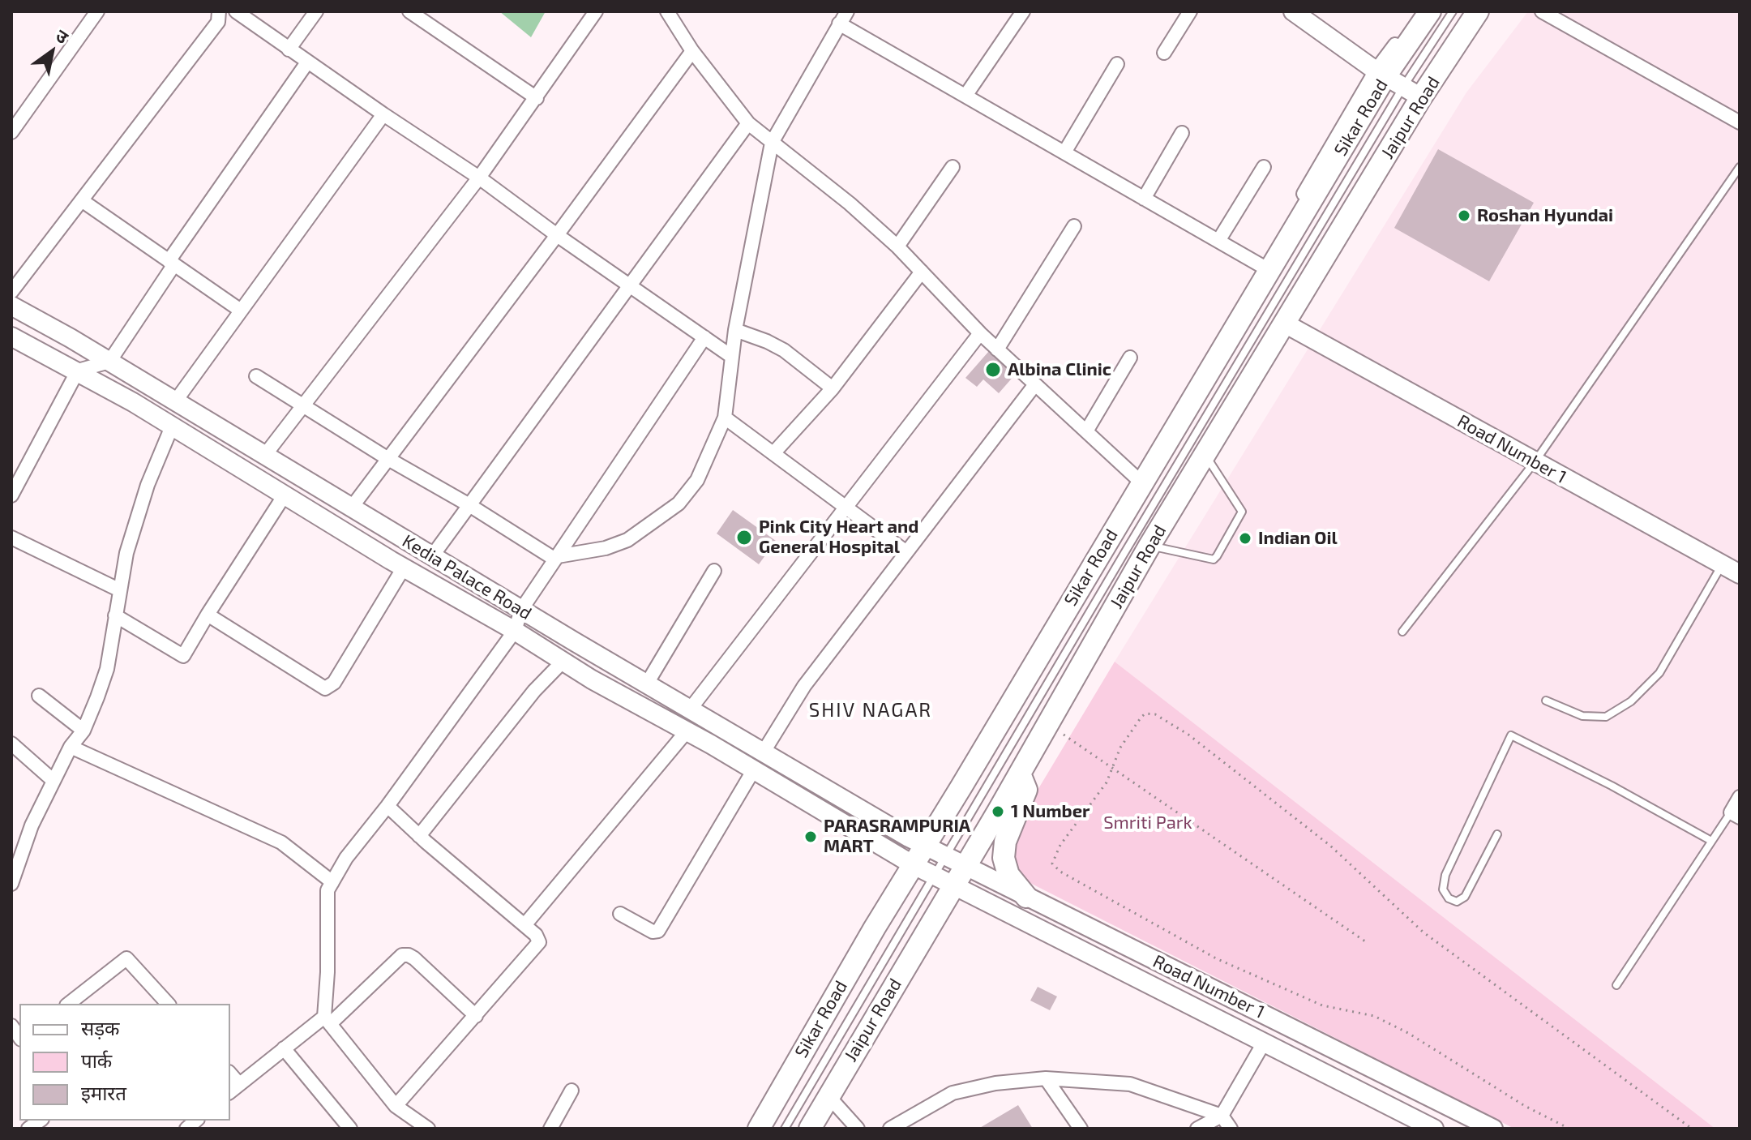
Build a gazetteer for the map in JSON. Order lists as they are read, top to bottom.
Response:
{
  "streets": {
    "main road": ["Sikar Road", "Jaipur Road"],
    "street": ["Road Number 1", "Kedia Palace Road"]
  },
  "crossings": [
    ["Sikar Road", "Road Number 1"],
    ["Sikar Road", "Kedia Palace Road"],
    ["Jaipur Road", "Road Number 1"],
    ["Road Number 1", "Kedia Palace Road"]
  ],
  "districts": ["SHIV NAGAR"],
  "parks": ["Smriti Park"],
  "places": [
    "Roshan Hyundai",
    "Albina Clinic",
    "Pink City Heart and General Hospital",
    "Indian Oil",
    "1 Number",
    "PARASRAMPURIA MART"
  ],
  "legend": ["सड़क", "पार्क", "इमारत"],
  "north": "top right"
}
